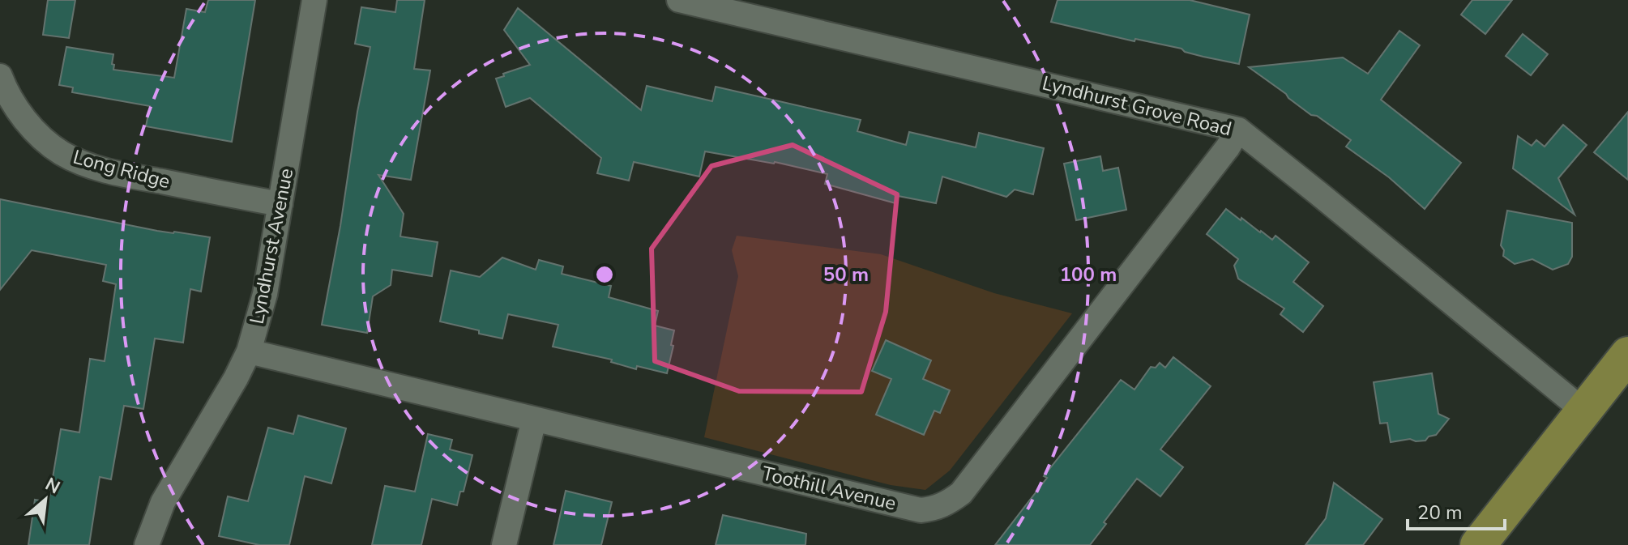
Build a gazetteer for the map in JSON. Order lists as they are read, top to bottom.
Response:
{
  "streets": {
    "street": [
      "Lyndhurst Grove Road",
      "Long Ridge",
      "Lyndhurst Avenue",
      "Toothill Avenue"
    ]
  },
  "crossings": [
    ["Lyndhurst Grove Road", "Toothill Avenue"],
    ["Long Ridge", "Lyndhurst Avenue"],
    ["Lyndhurst Avenue", "Toothill Avenue"]
  ],
  "scale_bar": "20 m",
  "north": "top right",
  "rings": ["50 m", "100 m"]
}
